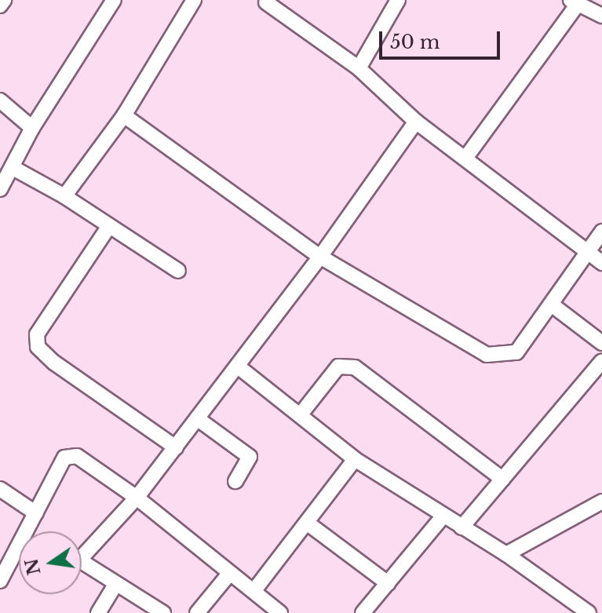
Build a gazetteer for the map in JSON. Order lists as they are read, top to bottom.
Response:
{
  "scale_bar": "50 m",
  "north": "left"
}
